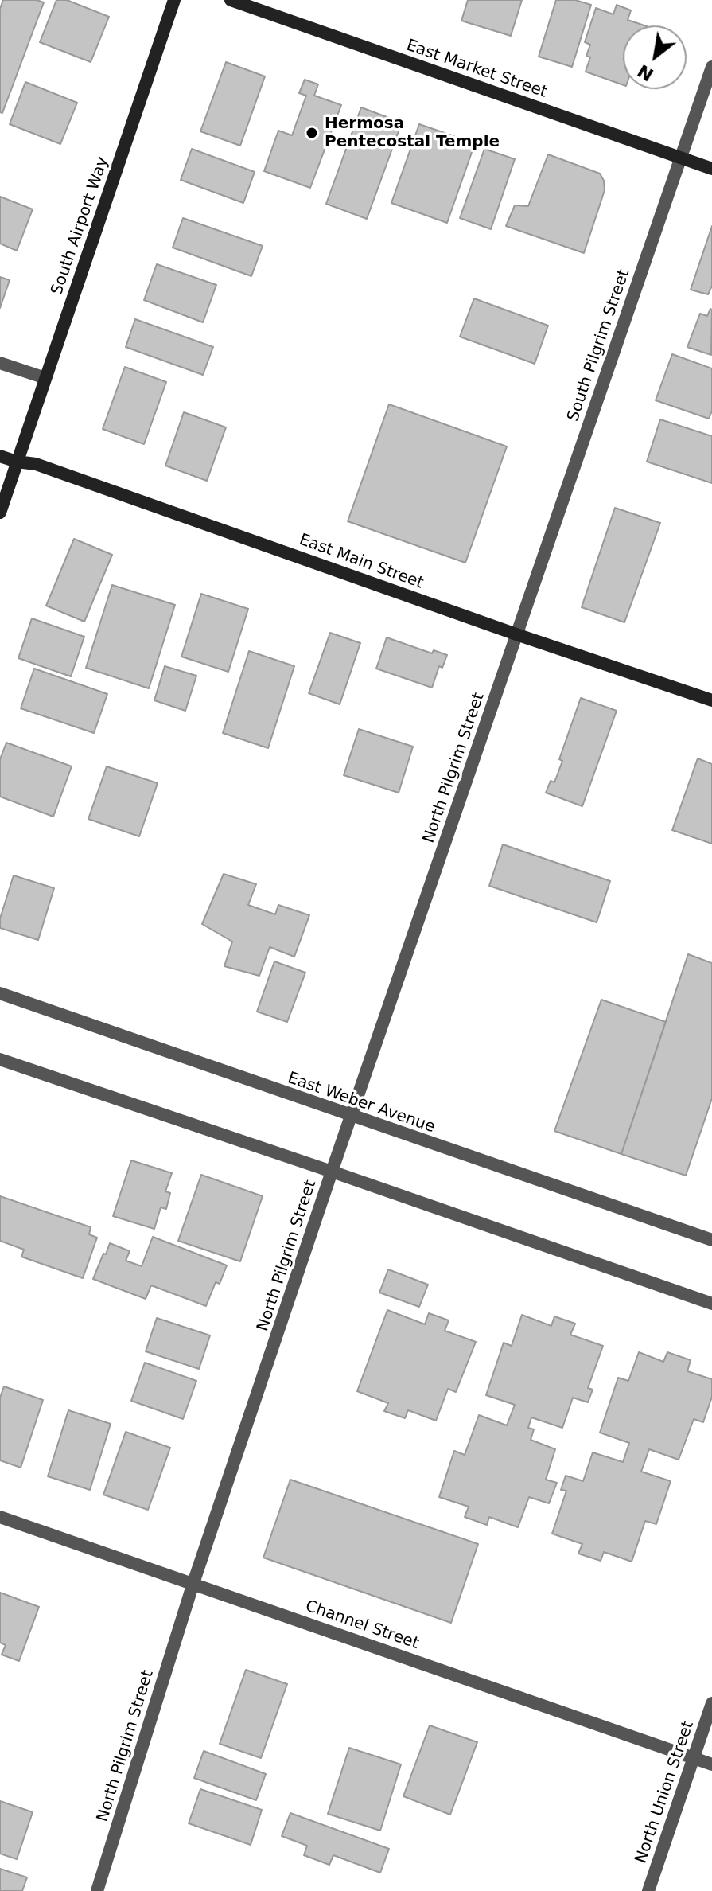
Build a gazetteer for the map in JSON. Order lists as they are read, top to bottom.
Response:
{
  "streets": {
    "main road": ["East Market Street", "South Airport Way", "East Main Street"],
    "street": [
      "South Pilgrim Street",
      "North Pilgrim Street",
      "East Weber Avenue",
      "Channel Street",
      "North Union Street"
    ]
  },
  "crossings": [
    ["East Market Street", "South Pilgrim Street"],
    ["South Airport Way", "East Main Street"],
    ["South Pilgrim Street", "East Main Street"],
    ["South Pilgrim Street", "North Pilgrim Street"],
    ["East Main Street", "North Pilgrim Street"],
    ["North Pilgrim Street", "East Weber Avenue"],
    ["North Pilgrim Street", "Channel Street"],
    ["Channel Street", "North Union Street"]
  ],
  "places": ["Hermosa Pentecostal Temple"],
  "north": "bottom left"
}
